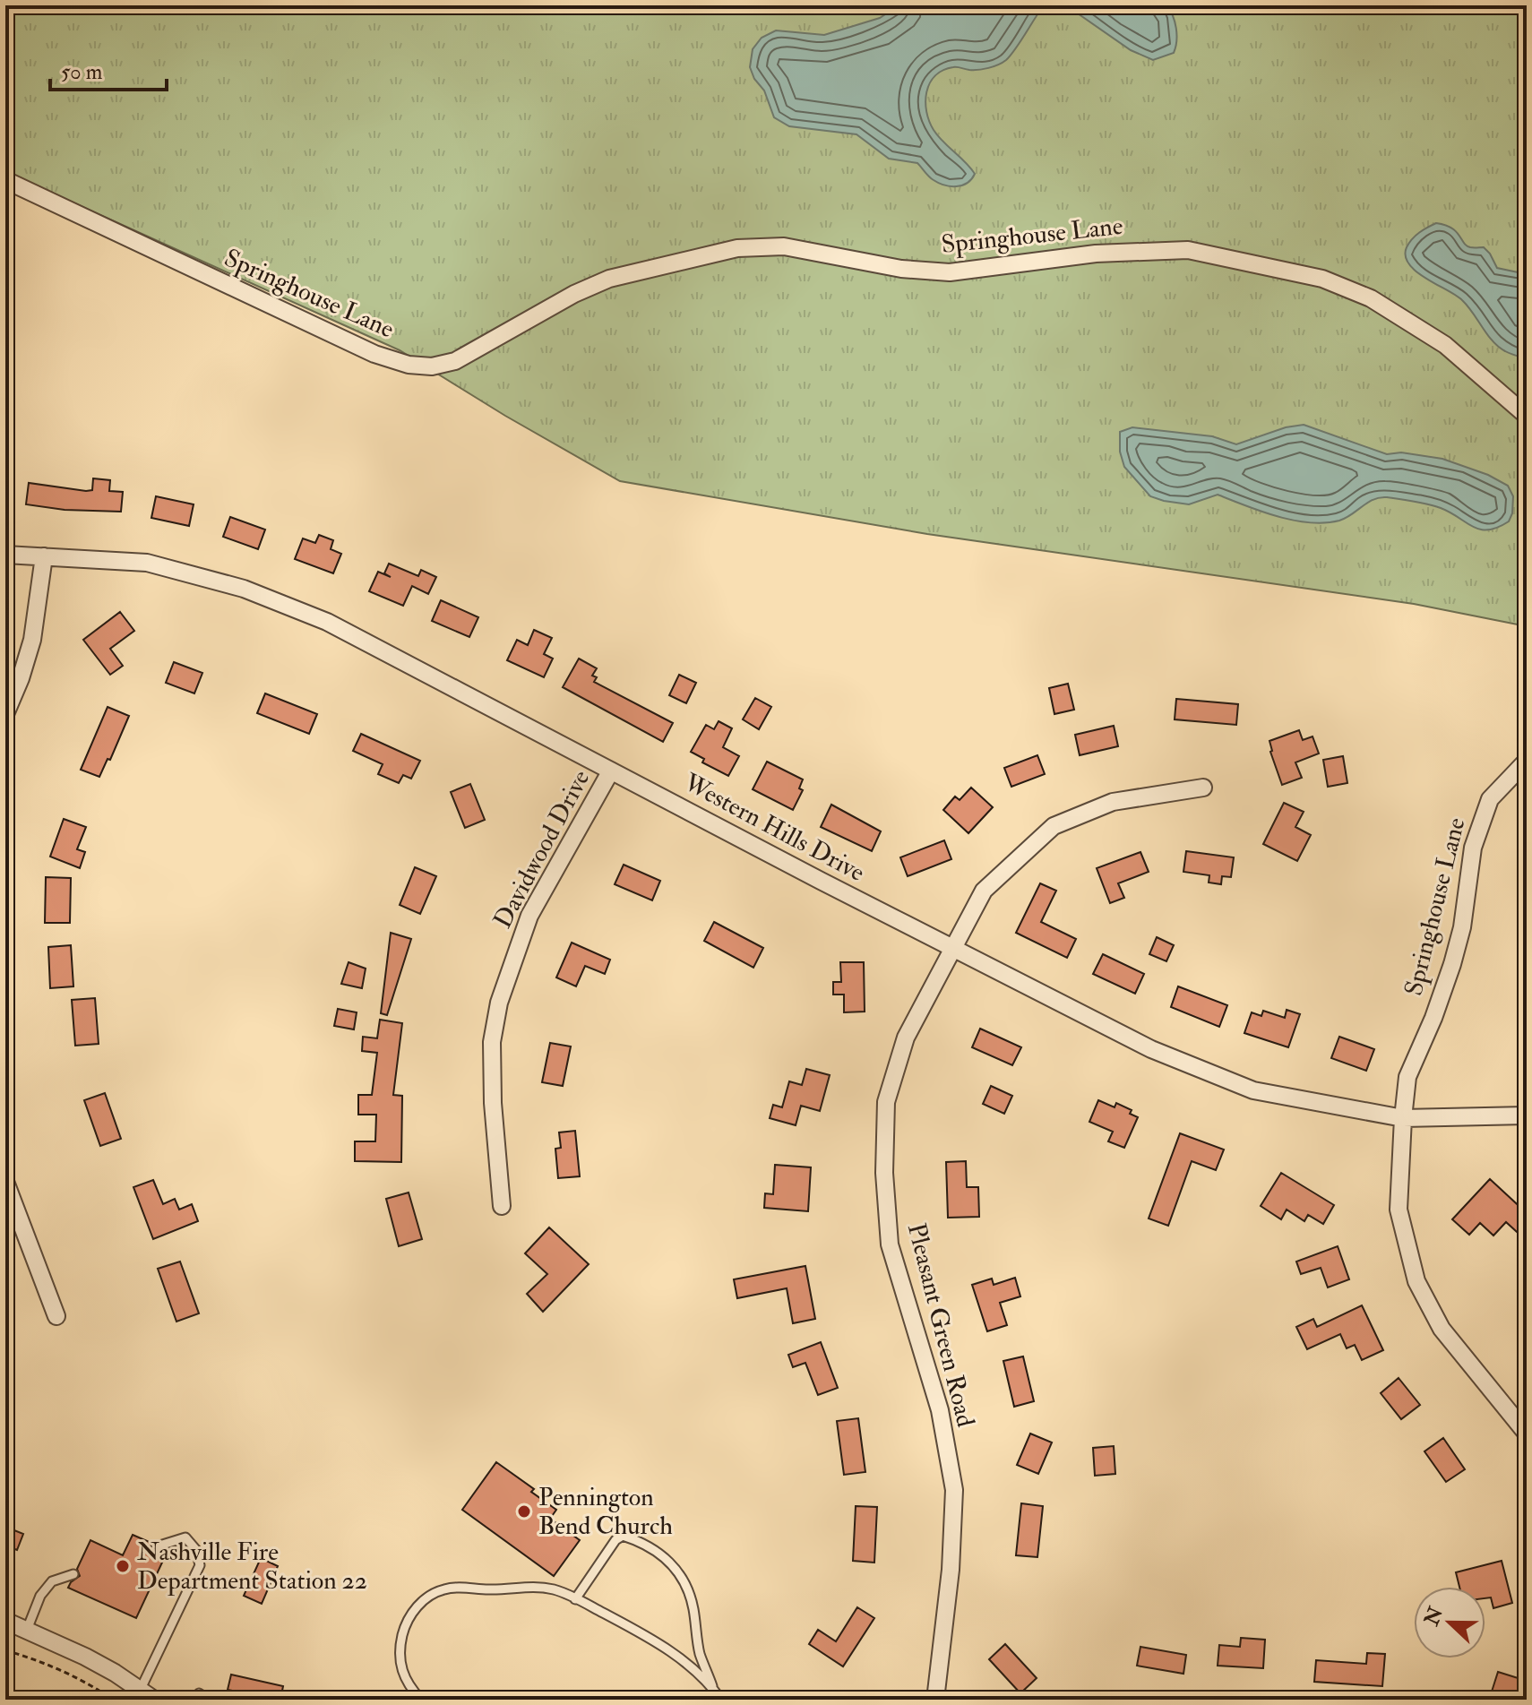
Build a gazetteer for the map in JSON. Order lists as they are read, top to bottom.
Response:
{
  "streets": {
    "street": [
      "Springhouse Lane",
      "Western Hills Drive",
      "Davidwood Drive",
      "Pleasant Green Road"
    ]
  },
  "crossings": [
    ["Springhouse Lane", "Western Hills Drive"],
    ["Western Hills Drive", "Davidwood Drive"],
    ["Western Hills Drive", "Pleasant Green Road"]
  ],
  "places": ["Pennington Bend Church", "Nashville Fire Department Station 22"],
  "scale_bar": "50 m",
  "north": "left"
}
